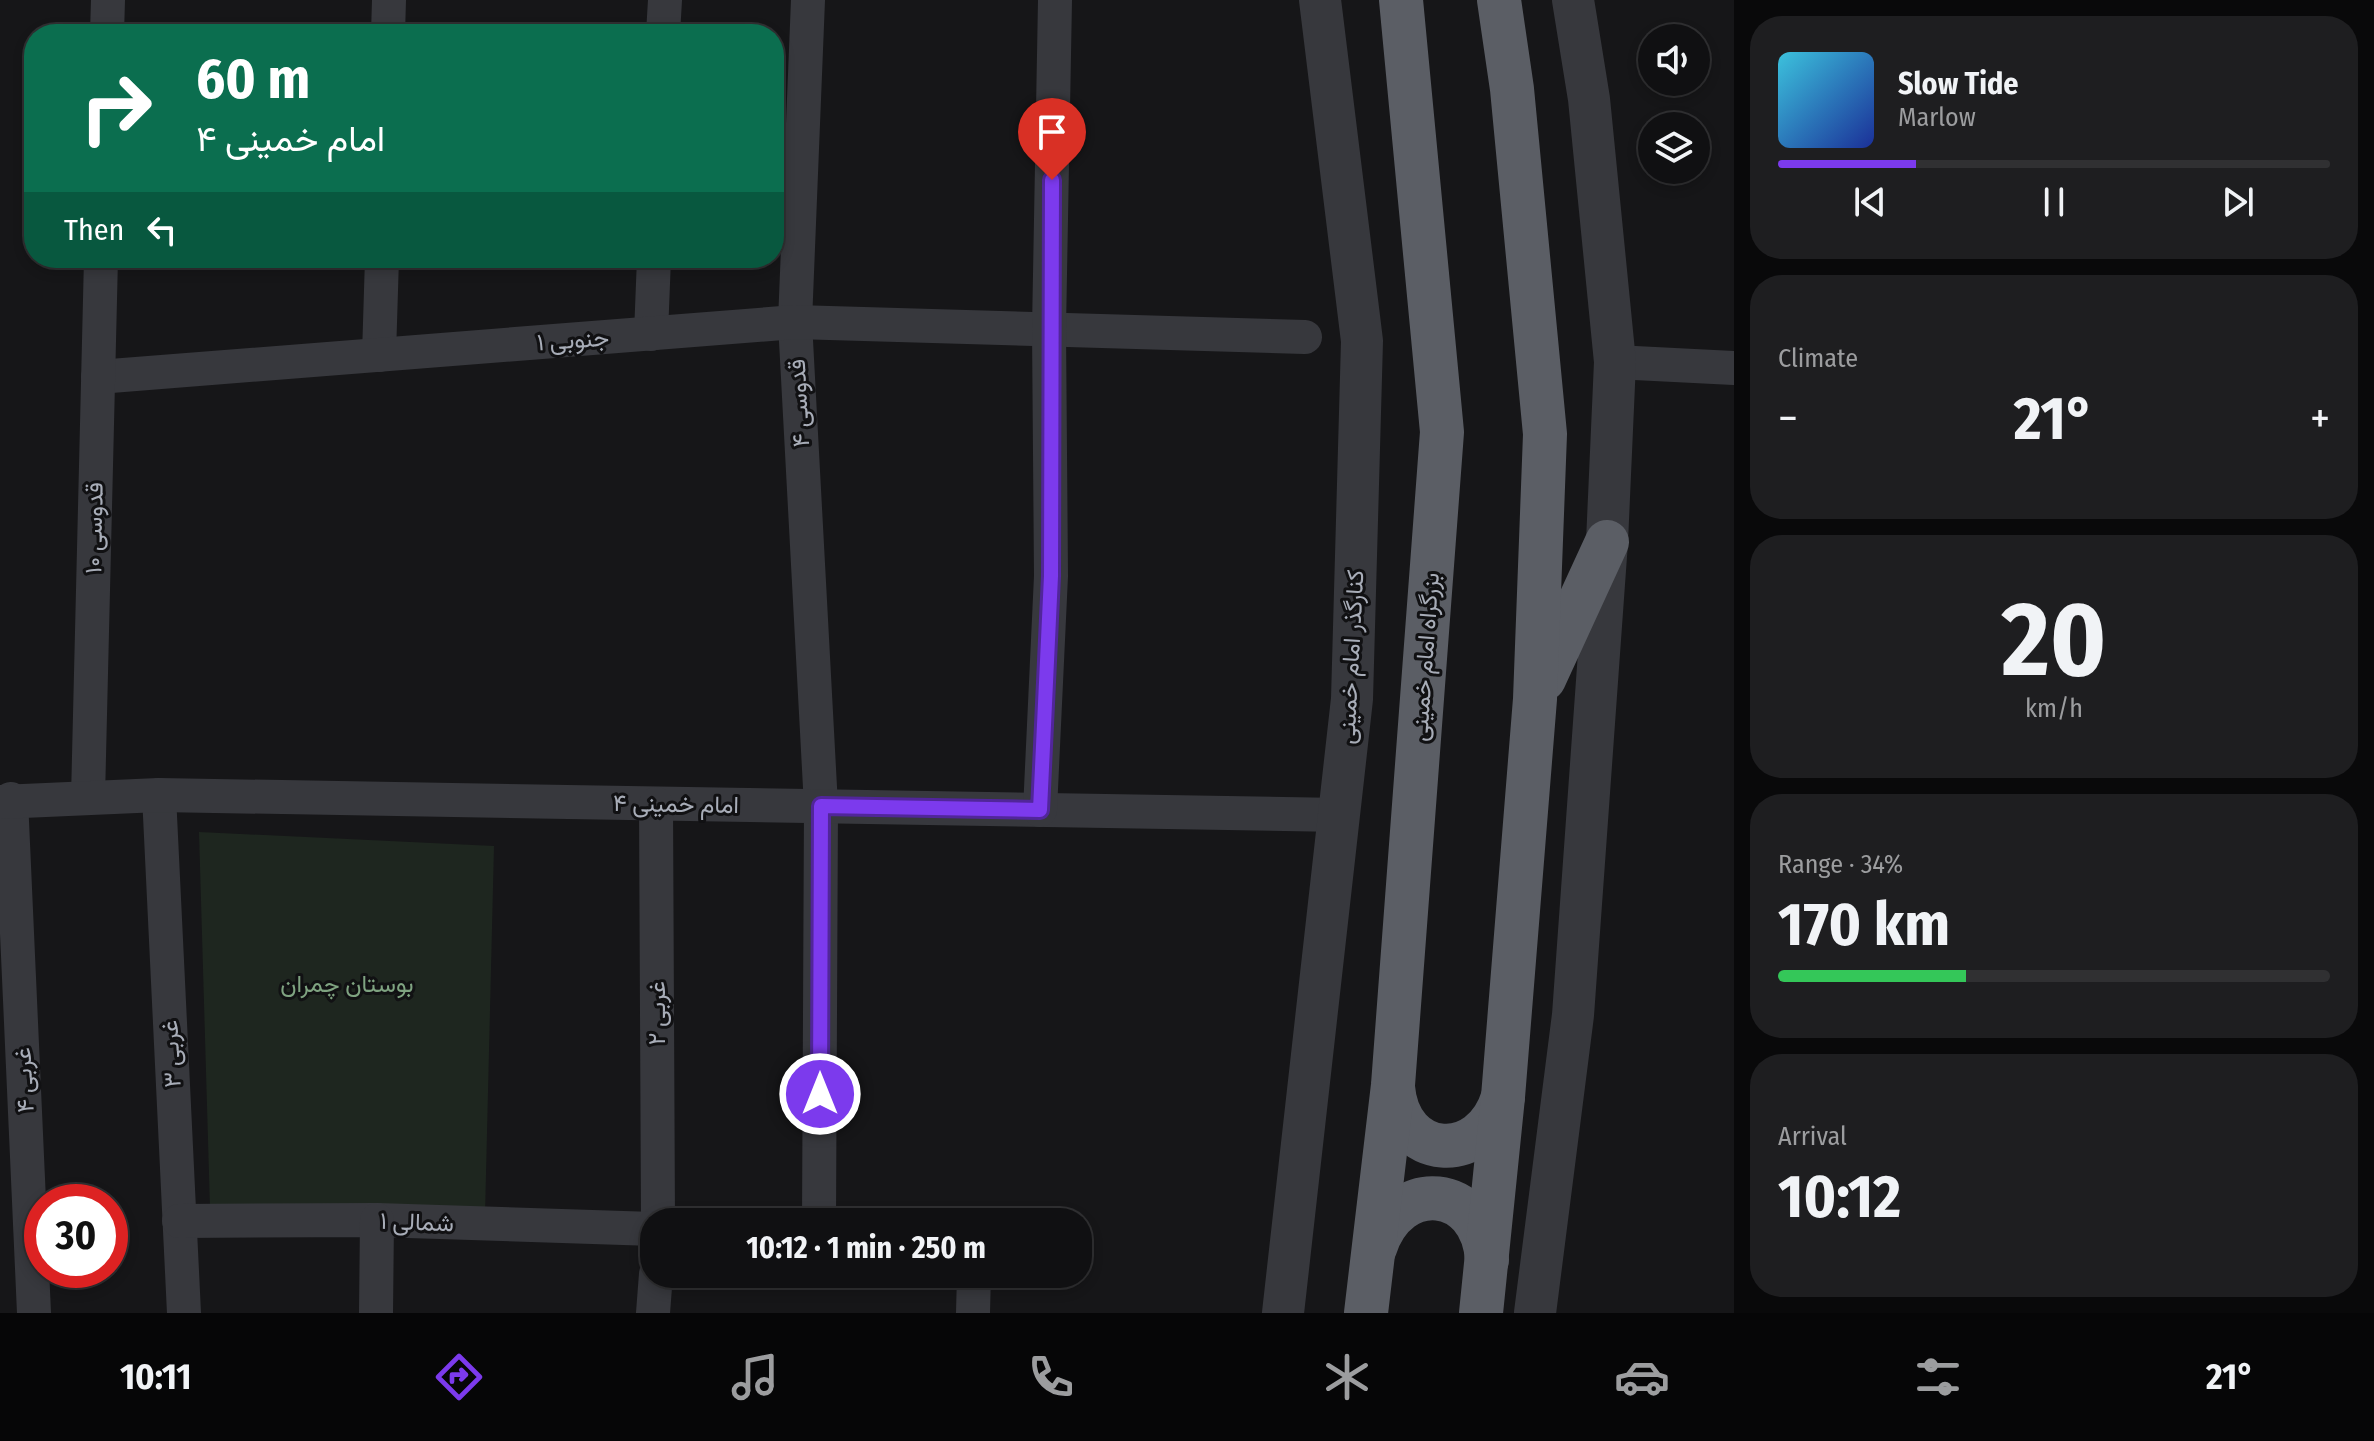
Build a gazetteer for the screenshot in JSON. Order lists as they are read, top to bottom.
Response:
{
  "streets": {
    "highway": ["بزرگراه امام خمینی"],
    "street": [
      "۱ جنوبی",
      "قدوسی ۴",
      "قدوسی ۱۰",
      "کنارگذر امام خمینی",
      "امام خمینی ۴",
      "غربی ۲",
      "غربی ۳",
      "غربی ۴",
      "۱ شمالی"
    ]
  },
  "crossings": [
    ["۱ جنوبی", "قدوسی ۴"],
    ["۱ جنوبی", "قدوسی ۱۰"],
    ["قدوسی ۴", "امام خمینی ۴"],
    ["قدوسی ۱۰", "امام خمینی ۴"],
    ["کنارگذر امام خمینی", "امام خمینی ۴"],
    ["امام خمینی ۴", "غربی ۲"],
    ["امام خمینی ۴", "غربی ۳"],
    ["امام خمینی ۴", "غربی ۴"],
    ["غربی ۳", "۱ شمالی"]
  ],
  "parks": ["بوستان چمران"],
  "page": {
    "turn": ["60 m", "امام خمینی ۴"],
    "song": ["Slow Tide", "Marlow"],
    "then": "Then",
    "tile": [
      "Climate",
      ["20", "km/h"],
      ["Range · 34%", "170 km"],
      ["Arrival", "10:12"]
    ],
    "heat": ["−", "21°", "+"],
    "limit": "30",
    "trip": "10:12 · 1 min · 250 m",
    "tabs": ["10:11", "21°"]
  }
}
